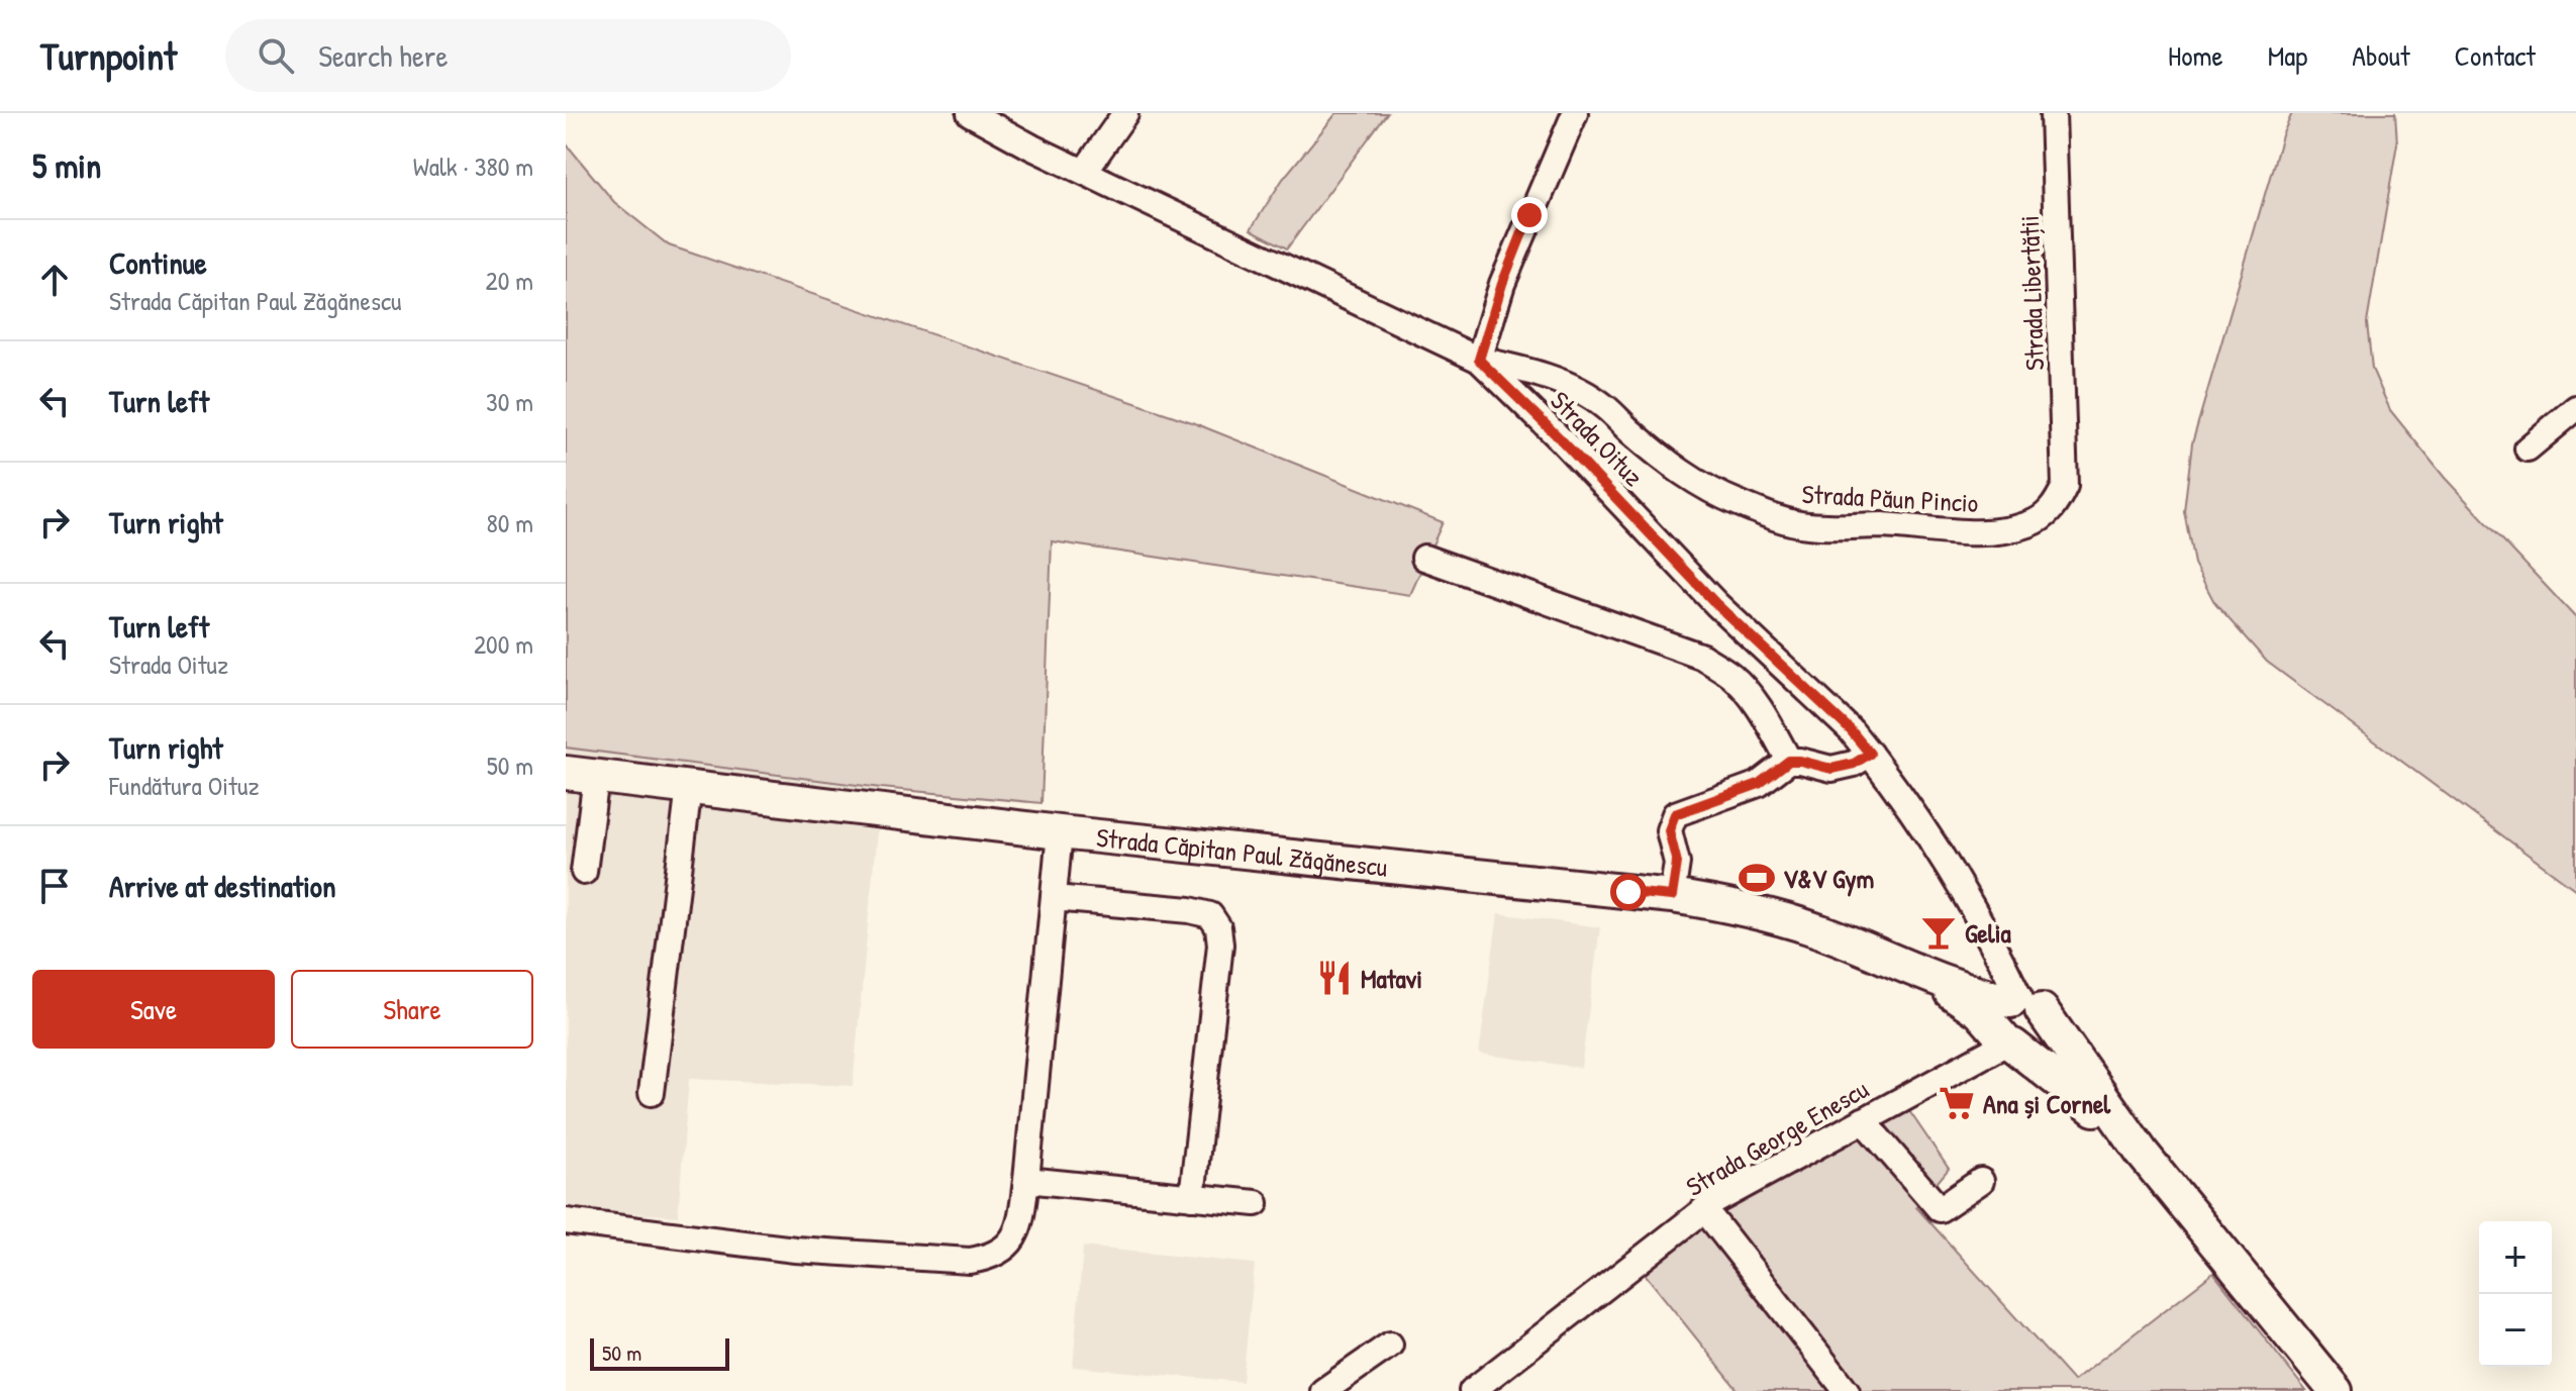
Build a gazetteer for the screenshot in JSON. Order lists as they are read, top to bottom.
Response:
{
  "streets": {
    "main road": ["Strada Căpitan Paul Zăgănescu"],
    "street": [
      "Strada Libertății",
      "Strada Oituz",
      "Strada Păun Pincio",
      "Strada George Enescu"
    ]
  },
  "crossings": [
    ["Strada Libertății", "Strada Păun Pincio"],
    ["Strada Oituz", "Strada Păun Pincio"],
    ["Strada Oituz", "Strada Căpitan Paul Zăgănescu"],
    ["Strada Căpitan Paul Zăgănescu", "Strada George Enescu"]
  ],
  "places": {
    "sports": ["V&V Gym"],
    "bar": ["Gelia"],
    "restaurant": ["Matavi"],
    "supermarket": ["Ana și Cornel"]
  },
  "scale_bar": "50 m",
  "page": {
    "header": "Turnpoint",
    "search": "Search here",
    "nav": [
      "Home",
      "Map",
      "About",
      "Contact"
    ],
    "heading": ["5 min", "Walk · 380 m"],
    "list": [
      ["Continue", "Strada Căpitan Paul Zăgănescu", "20 m"],
      ["Turn left", "30 m"],
      ["Turn right", "80 m"],
      ["Turn left", "Strada Oituz", "200 m"],
      ["Turn right", "Fundătura Oituz", "50 m"],
      "Arrive at destination"
    ],
    "buttons": ["Save", "Share"],
    "map_buttons": ["+", "−"],
    "scale": "50 m"
  }
}
